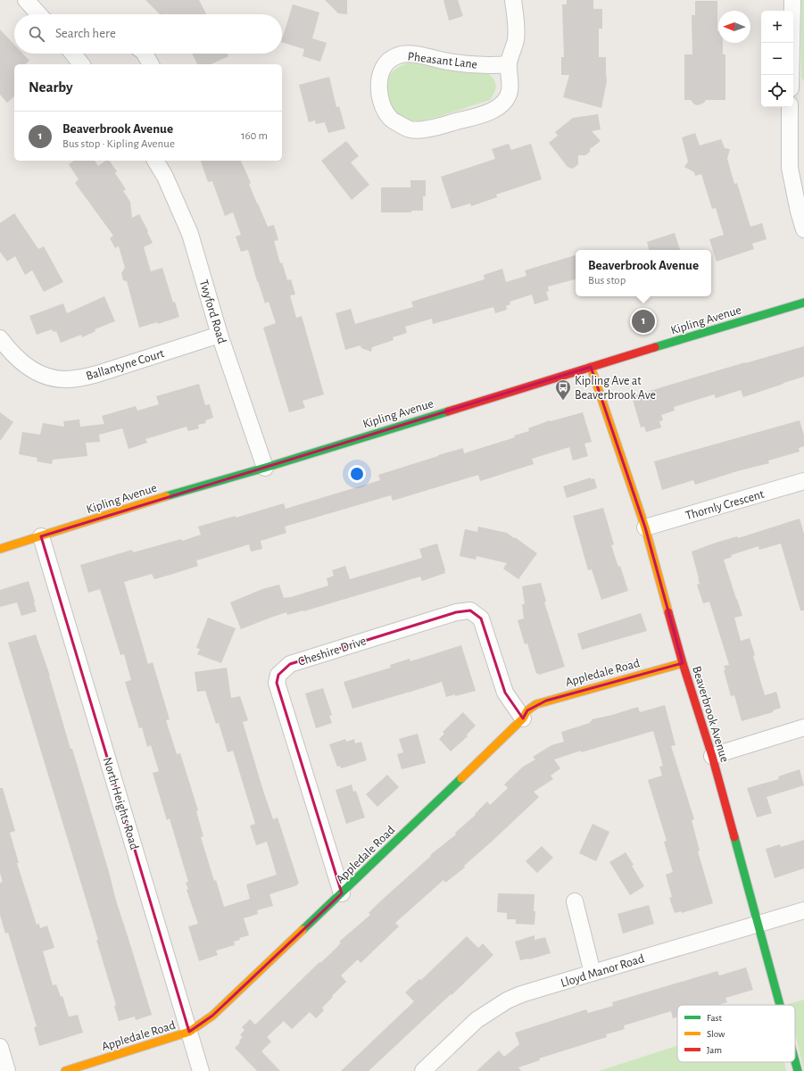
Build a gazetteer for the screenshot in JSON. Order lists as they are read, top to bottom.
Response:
{
  "streets": {
    "street": [
      "Pheasant Lane",
      "Twyford Road",
      "Kipling Avenue",
      "Ballantyne Court",
      "Thornly Crescent",
      "Cheshire Drive",
      "Appledale Road",
      "Beaverbrook Avenue",
      "North Heights Road",
      "Lloyd Manor Road"
    ]
  },
  "crossings": [
    ["Twyford Road", "Kipling Avenue"],
    ["Twyford Road", "Ballantyne Court"],
    ["Kipling Avenue", "Beaverbrook Avenue"],
    ["Kipling Avenue", "North Heights Road"],
    ["Thornly Crescent", "Beaverbrook Avenue"],
    ["Cheshire Drive", "Appledale Road"],
    ["Appledale Road", "Beaverbrook Avenue"],
    ["Appledale Road", "North Heights Road"],
    ["Beaverbrook Avenue", "Lloyd Manor Road"]
  ],
  "places": {
    "bus stop": ["Kipling Ave at Beaverbrook Ave"]
  },
  "legend": ["Fast", "Slow", "Jam"],
  "north": "left",
  "page": {
    "map_buttons": ["+", "−"],
    "search": "Search here",
    "heading": "Nearby",
    "list": [
      {
        "mark": "1",
        "name": "Beaverbrook Avenue",
        "note": "Bus stop · Kipling Avenue",
        "value": "160 m"
      }
    ],
    "popup": ["Beaverbrook Avenue", "Bus stop"],
    "pins": "1"
  }
}
